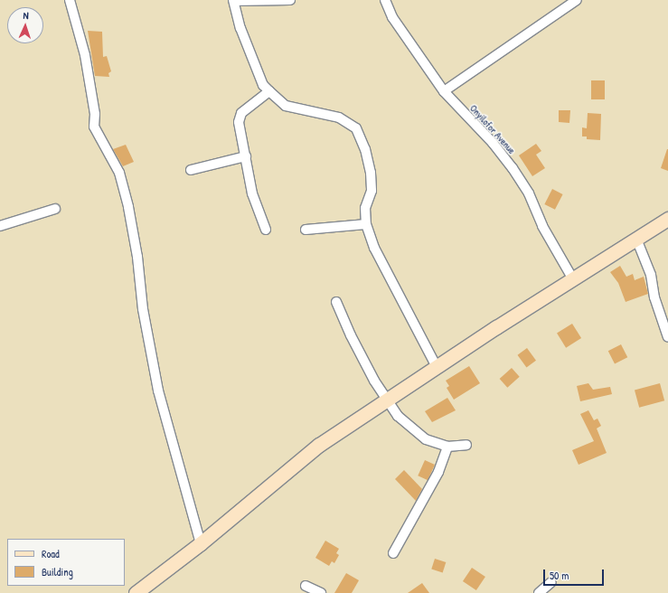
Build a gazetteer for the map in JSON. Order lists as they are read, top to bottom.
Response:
{
  "streets": {
    "street": ["Onyilofor Avenue"]
  },
  "legend": ["Road", "Building"],
  "scale_bar": "50 m",
  "north": "top"
}
